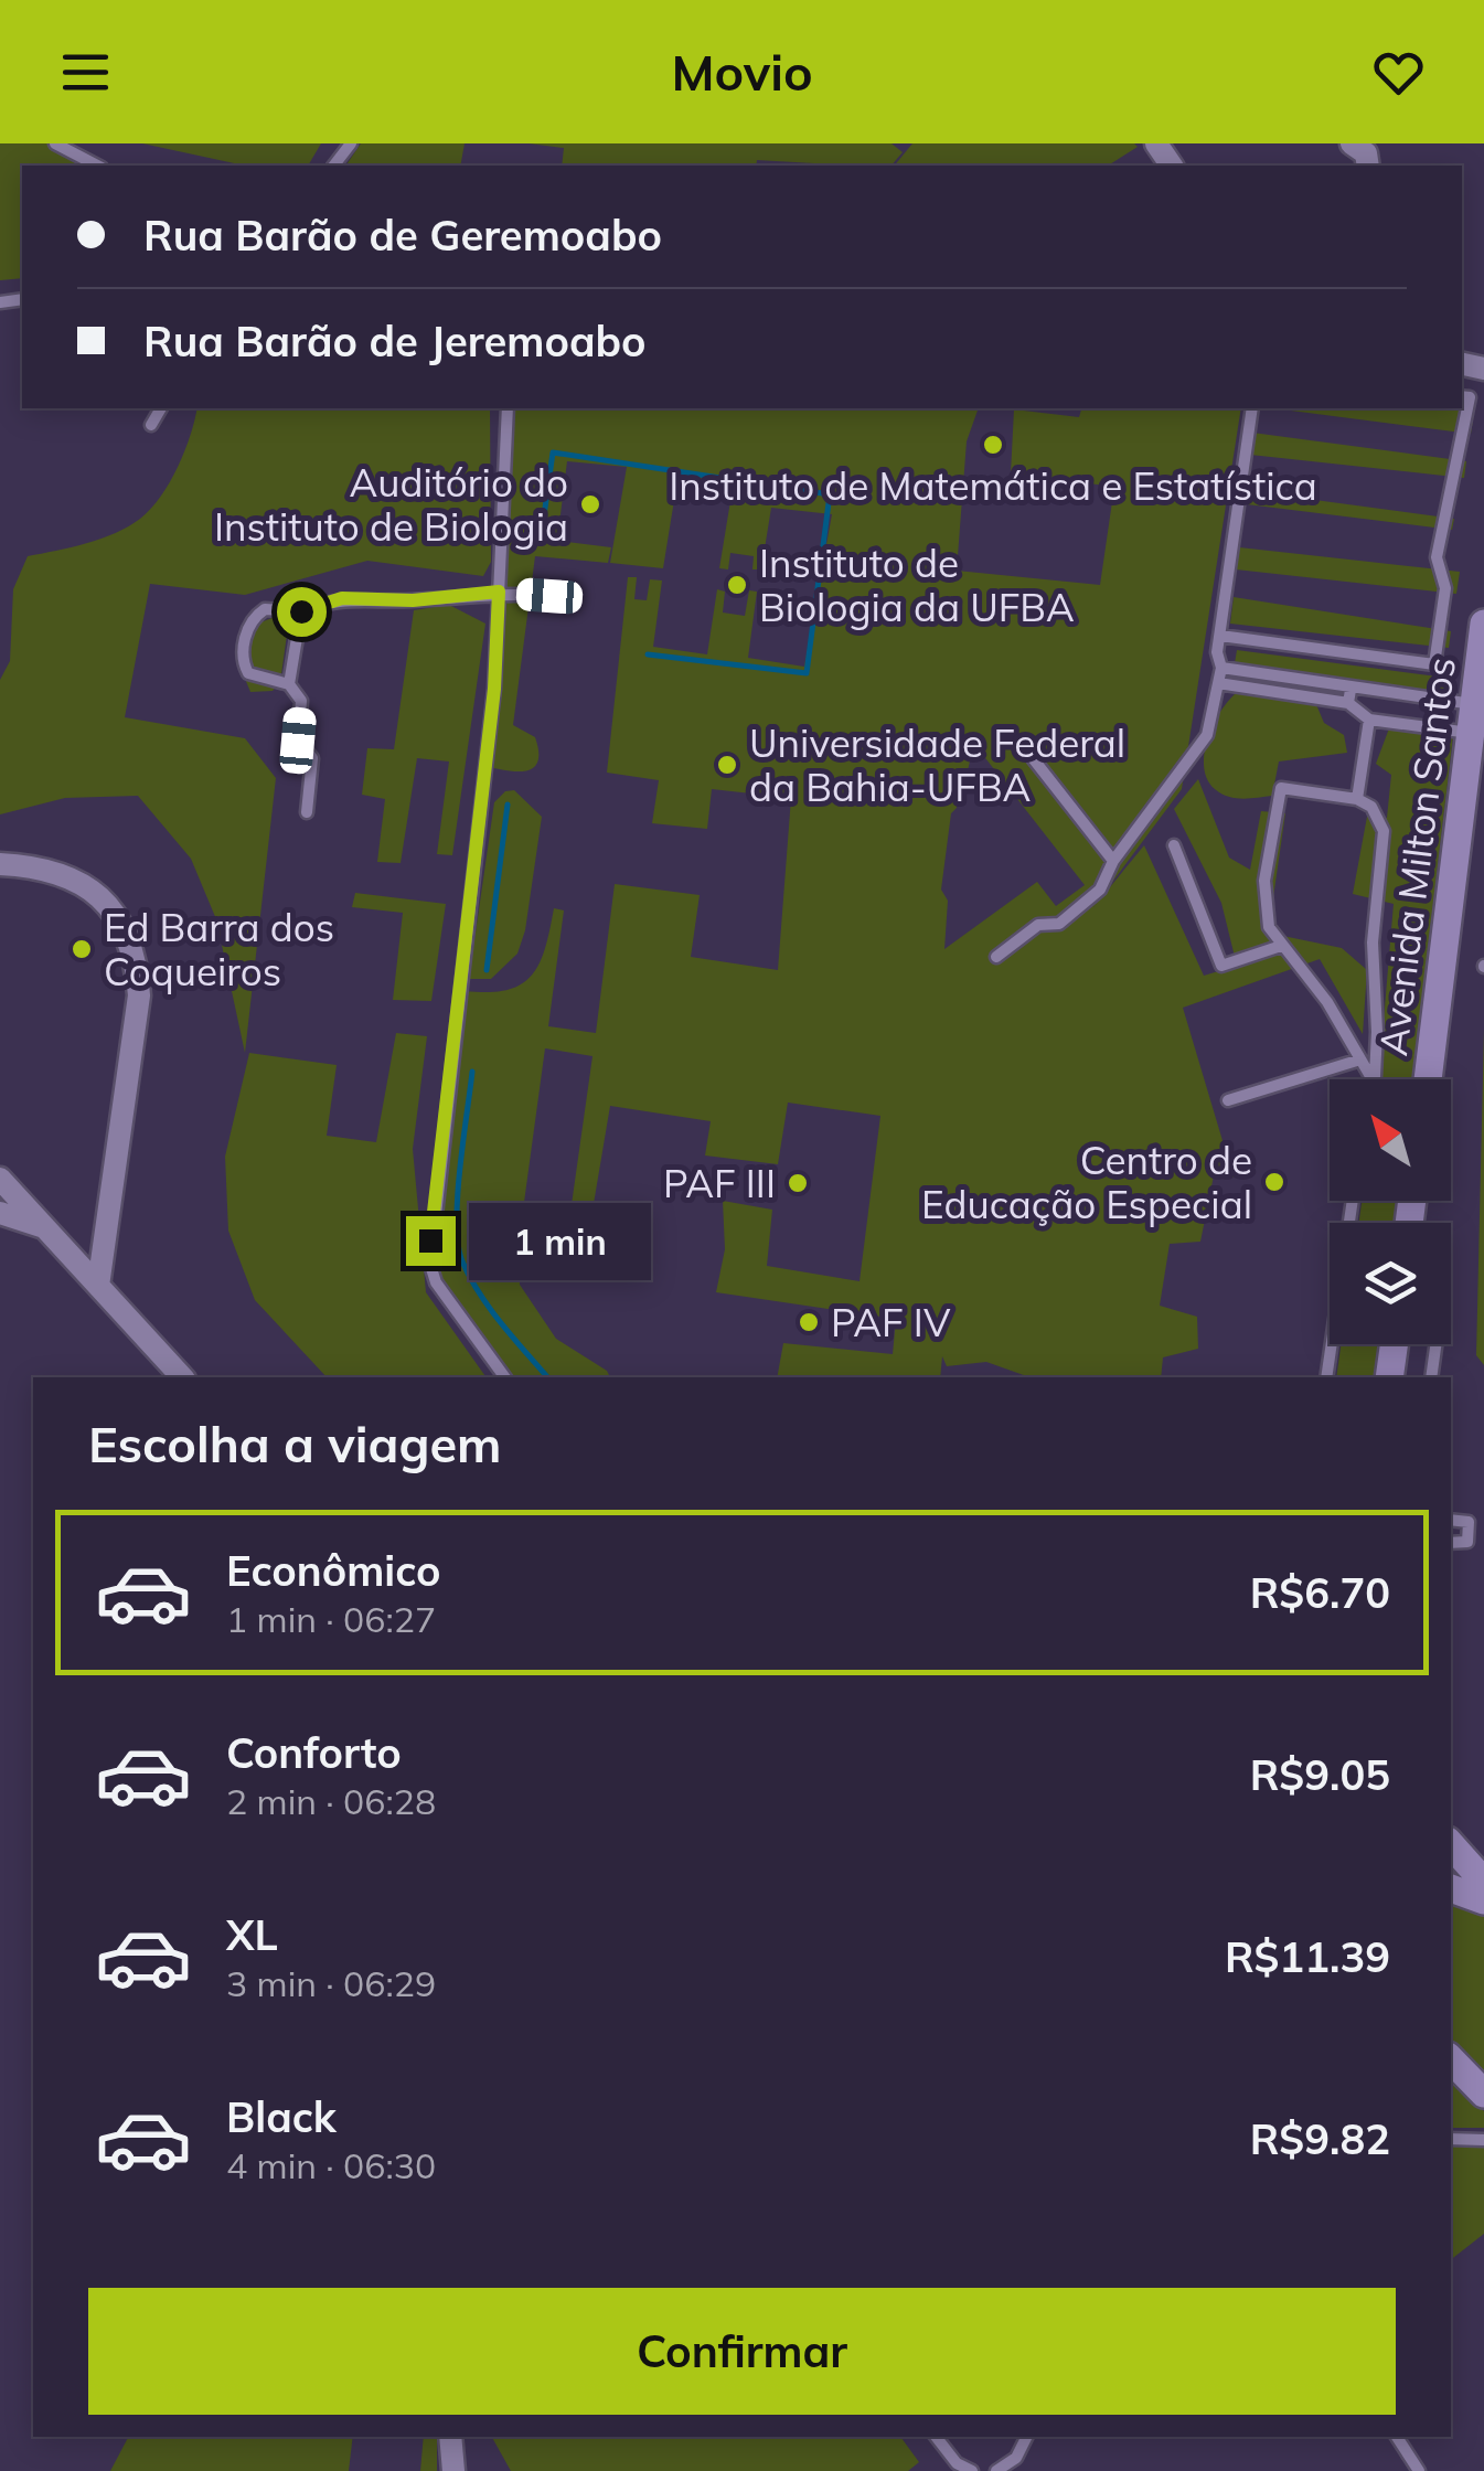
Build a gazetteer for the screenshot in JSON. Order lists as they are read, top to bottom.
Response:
{
  "streets": {
    "main road": ["Avenida Milton Santos"]
  },
  "places": [
    "Instituto de Matemática e Estatística",
    "Auditório do Instituto de Biologia",
    "Instituto de Biologia da UFBA",
    "Universidade Federal da Bahia-UFBA",
    "Ed Barra dos Coqueiros",
    "Centro de Educação Especial",
    "PAF III",
    "PAF IV"
  ],
  "north": "top left",
  "page": {
    "header": "Movio",
    "banner": ["Rua Barão de Geremoabo", "Rua Barão de Jeremoabo"],
    "bubble": "1 min",
    "heading": "Escolha a viagem",
    "list": [
      {
        "name": "Econômico",
        "note": "1 min · 06:27",
        "value": "R$6.70"
      },
      {
        "name": "Conforto",
        "note": "2 min · 06:28",
        "value": "R$9.05"
      },
      {
        "name": "XL",
        "note": "3 min · 06:29",
        "value": "R$11.39"
      },
      {
        "name": "Black",
        "note": "4 min · 06:30",
        "value": "R$9.82"
      }
    ],
    "buttons": "Confirmar"
  }
}
